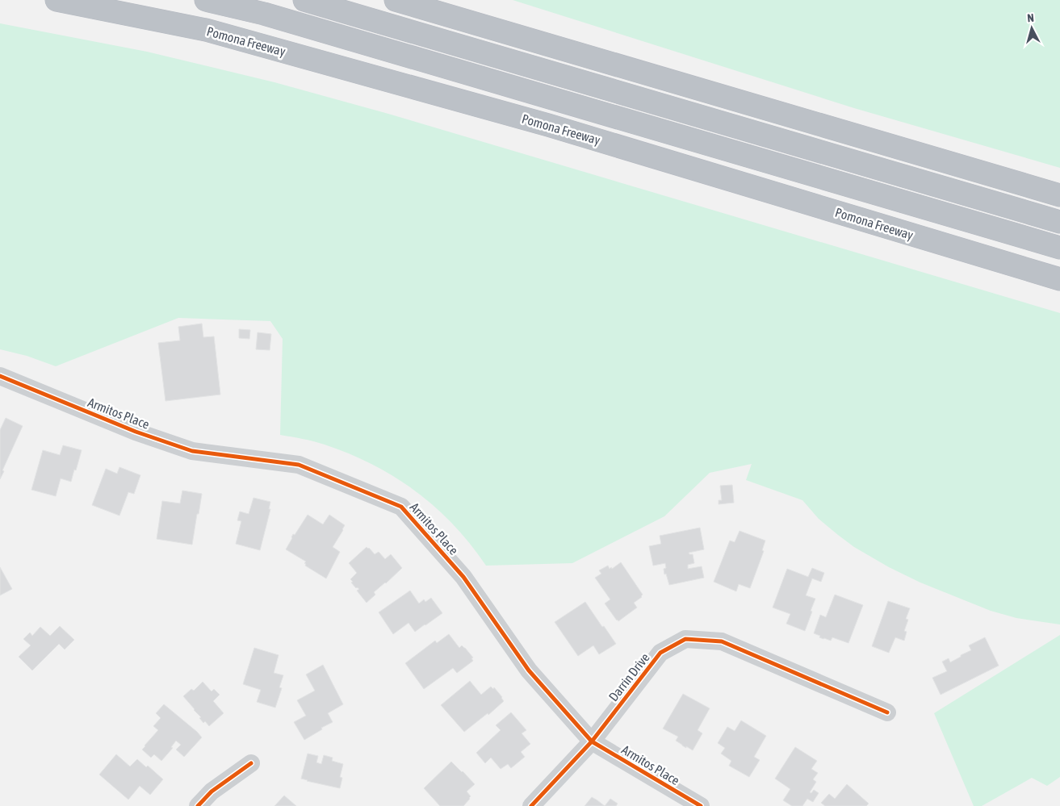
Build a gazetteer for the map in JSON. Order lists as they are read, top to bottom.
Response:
{
  "streets": {
    "highway": ["Pomona Freeway"],
    "street": ["Armitos Place", "Darrin Drive"]
  },
  "crossings": [
    ["Armitos Place", "Darrin Drive"]
  ],
  "north": "top"
}
